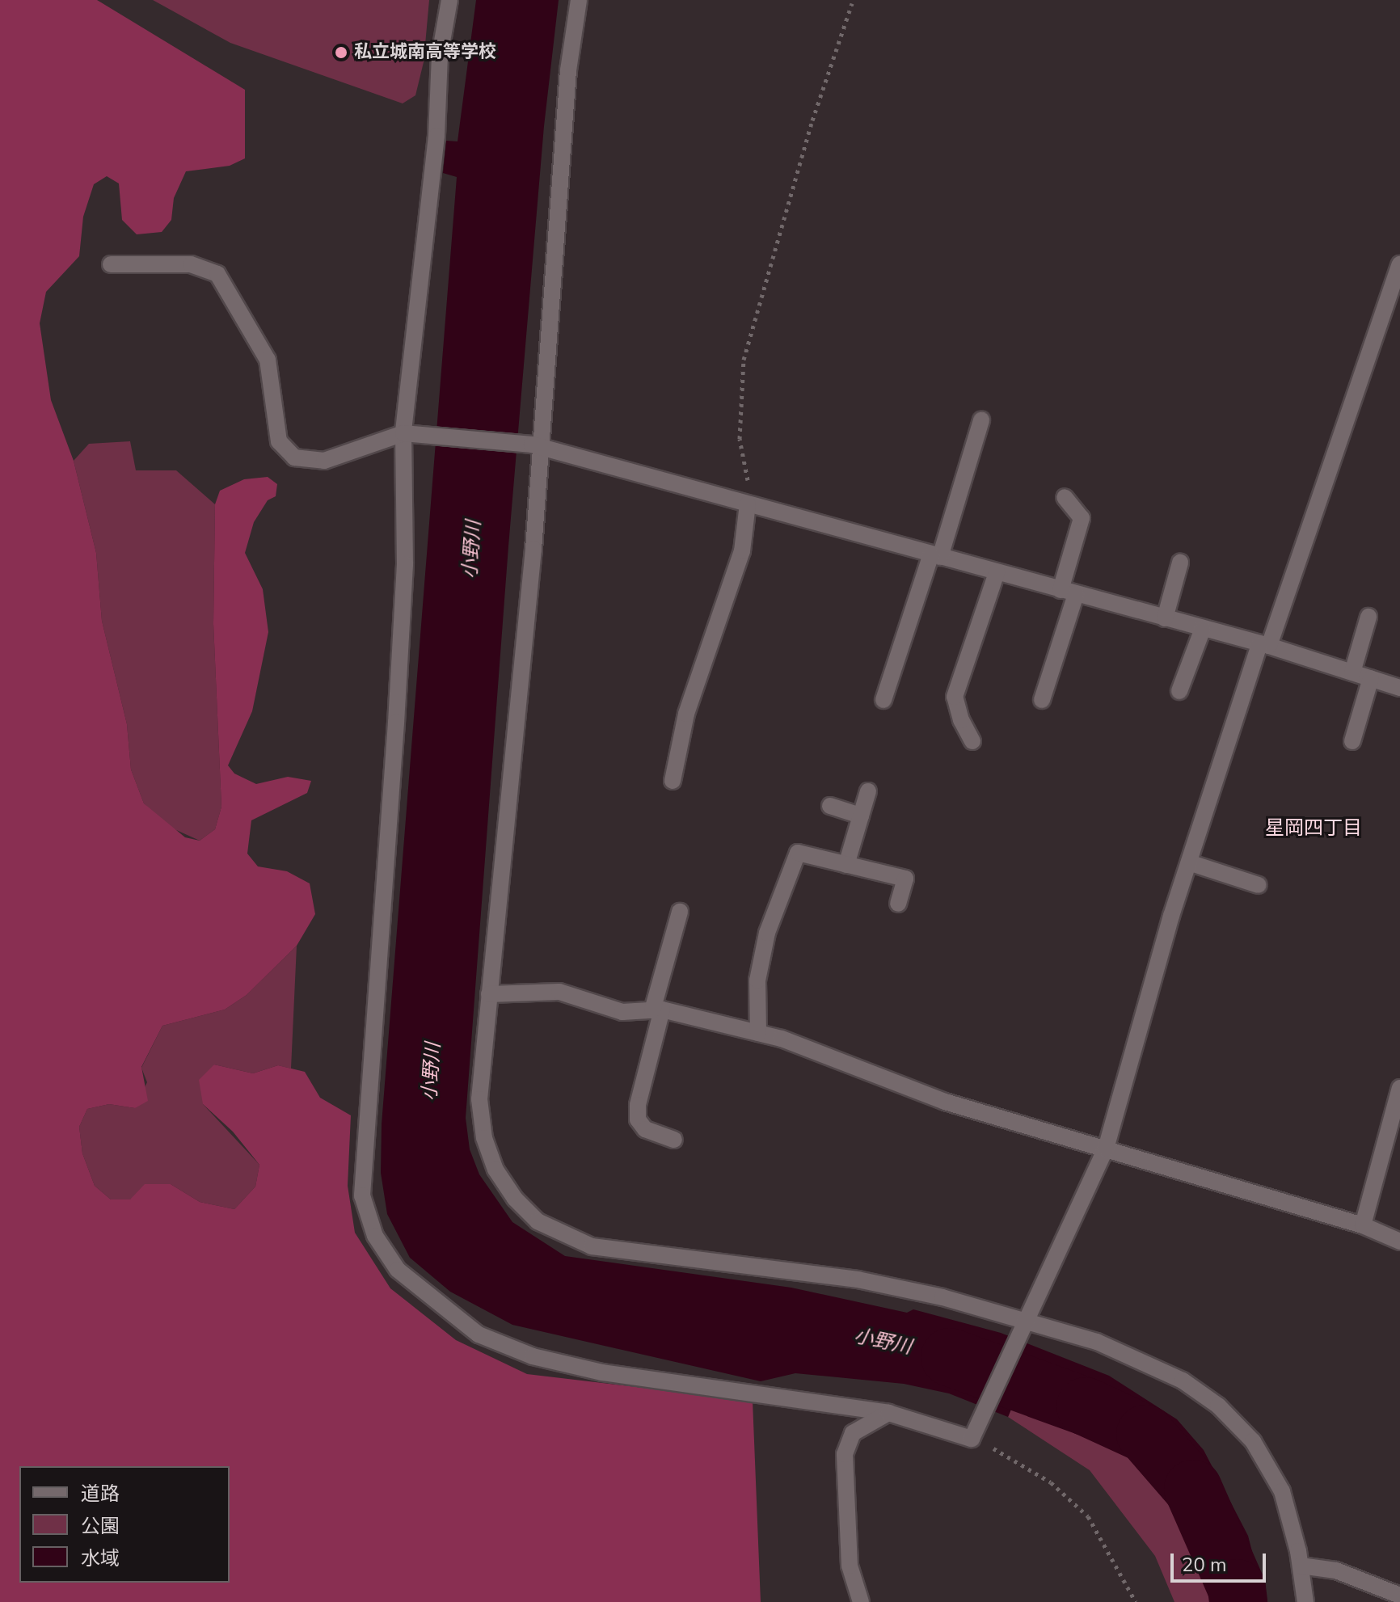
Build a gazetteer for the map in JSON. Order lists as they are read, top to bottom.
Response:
{
  "districts": ["星岡四丁目"],
  "water": ["小野川"],
  "places": ["私立城南高等学校"],
  "legend": ["道路", "公園", "水域"],
  "scale_bar": "20 m"
}
